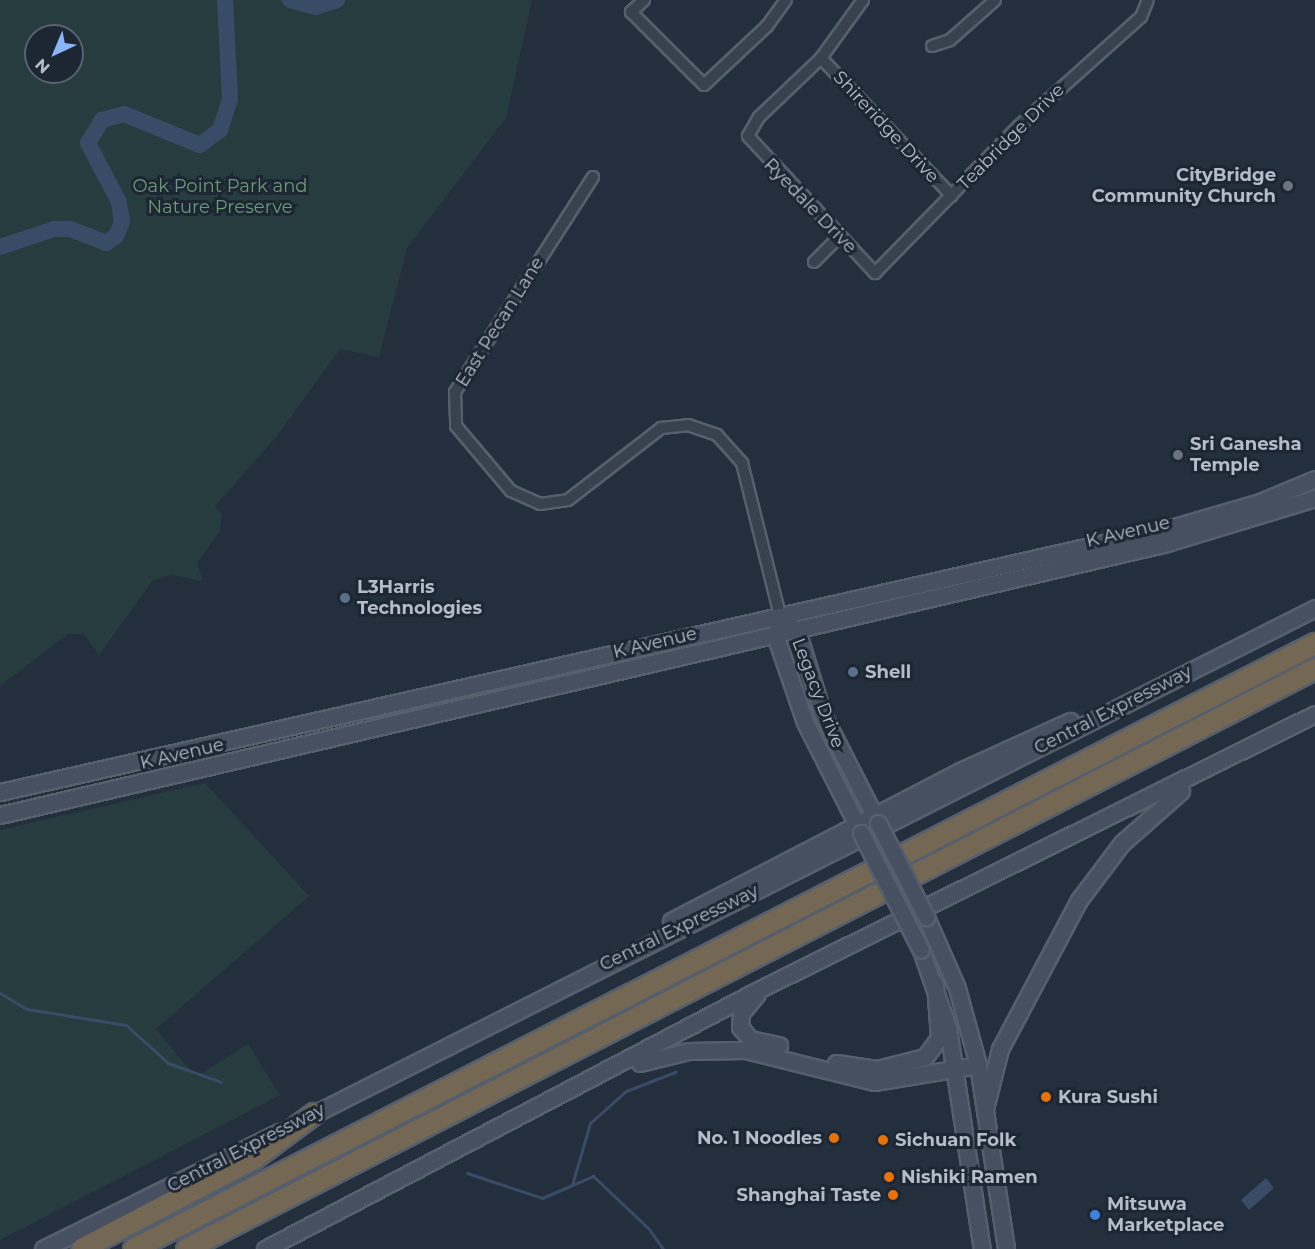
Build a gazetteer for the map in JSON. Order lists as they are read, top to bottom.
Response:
{
  "streets": {
    "highway": ["Central Expressway"],
    "main road": ["K Avenue", "Legacy Drive"],
    "street": [
      "Shireridge Drive",
      "Teabridge Drive",
      "Ryedale Drive",
      "East Pecan Lane"
    ]
  },
  "crossings": [
    ["Shireridge Drive", "Teabridge Drive"],
    ["Shireridge Drive", "Ryedale Drive"],
    ["Teabridge Drive", "Ryedale Drive"],
    ["East Pecan Lane", "K Avenue"],
    ["East Pecan Lane", "Legacy Drive"],
    ["K Avenue", "Legacy Drive"]
  ],
  "parks": ["Oak Point Park and Nature Preserve"],
  "places": [
    "CityBridge Community Church",
    "Sri Ganesha Temple",
    "L3Harris Technologies",
    "Shell",
    "Kura Sushi",
    "No. 1 Noodles",
    "Sichuan Folk",
    "Nishiki Ramen",
    "Shanghai Taste",
    "Mitsuwa Marketplace"
  ],
  "north": "bottom left"
}
